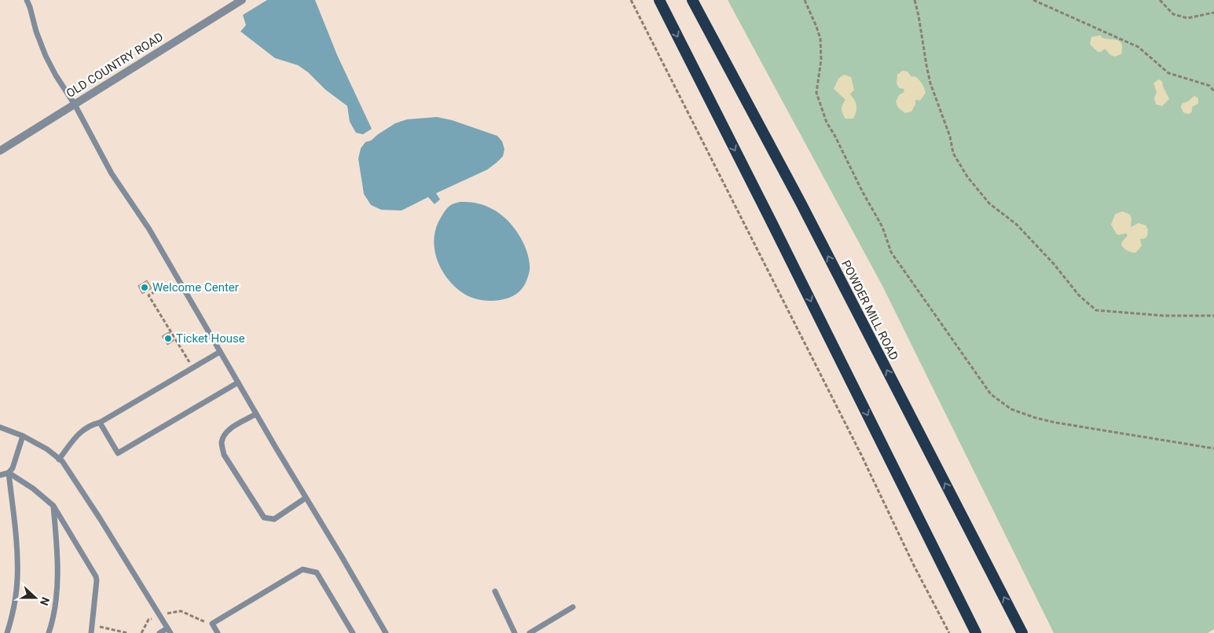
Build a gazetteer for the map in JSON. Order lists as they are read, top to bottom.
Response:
{
  "streets": {
    "highway": ["POWDER MILL ROAD"],
    "street": ["OLD COUNTRY ROAD"]
  },
  "places": ["Welcome Center", "Ticket House"],
  "north": "right"
}
